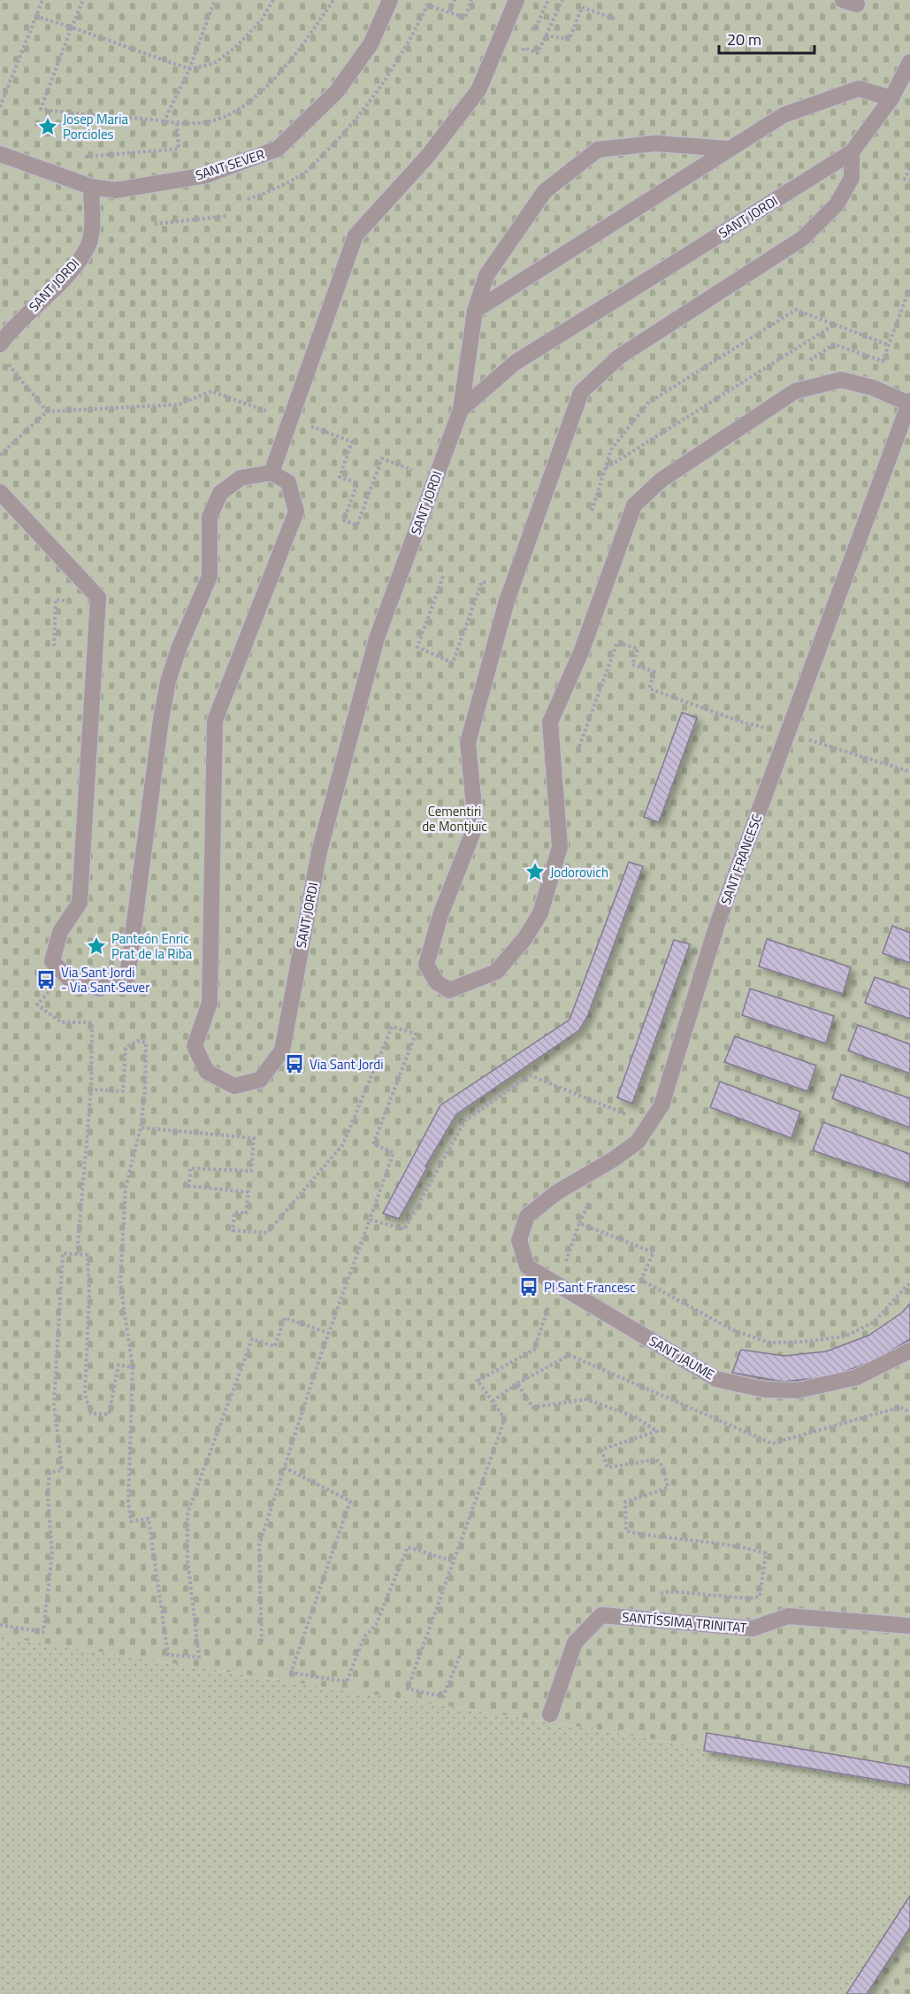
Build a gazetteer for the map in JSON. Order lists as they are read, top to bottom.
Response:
{
  "streets": {
    "lane": [
      "SANT SEVER",
      "SANT JORDI",
      "SANT FRANCESC",
      "SANT JAUME",
      "SANTÍSSIMA TRINITAT"
    ]
  },
  "crossings": [
    ["SANT SEVER", "SANT JORDI"],
    ["SANT FRANCESC", "SANT JAUME"]
  ],
  "parks": ["Cementiri de Montjuïc"],
  "places": {
    "place": ["Josep Maria Porcioles", "Jodorovich", "Panteón Enric Prat de la Riba"],
    "bus stop": ["Via Sant Jordi - Via Sant Sever", "Via Sant Jordi", "Pl Sant Francesc"]
  },
  "scale_bar": "20 m"
}
